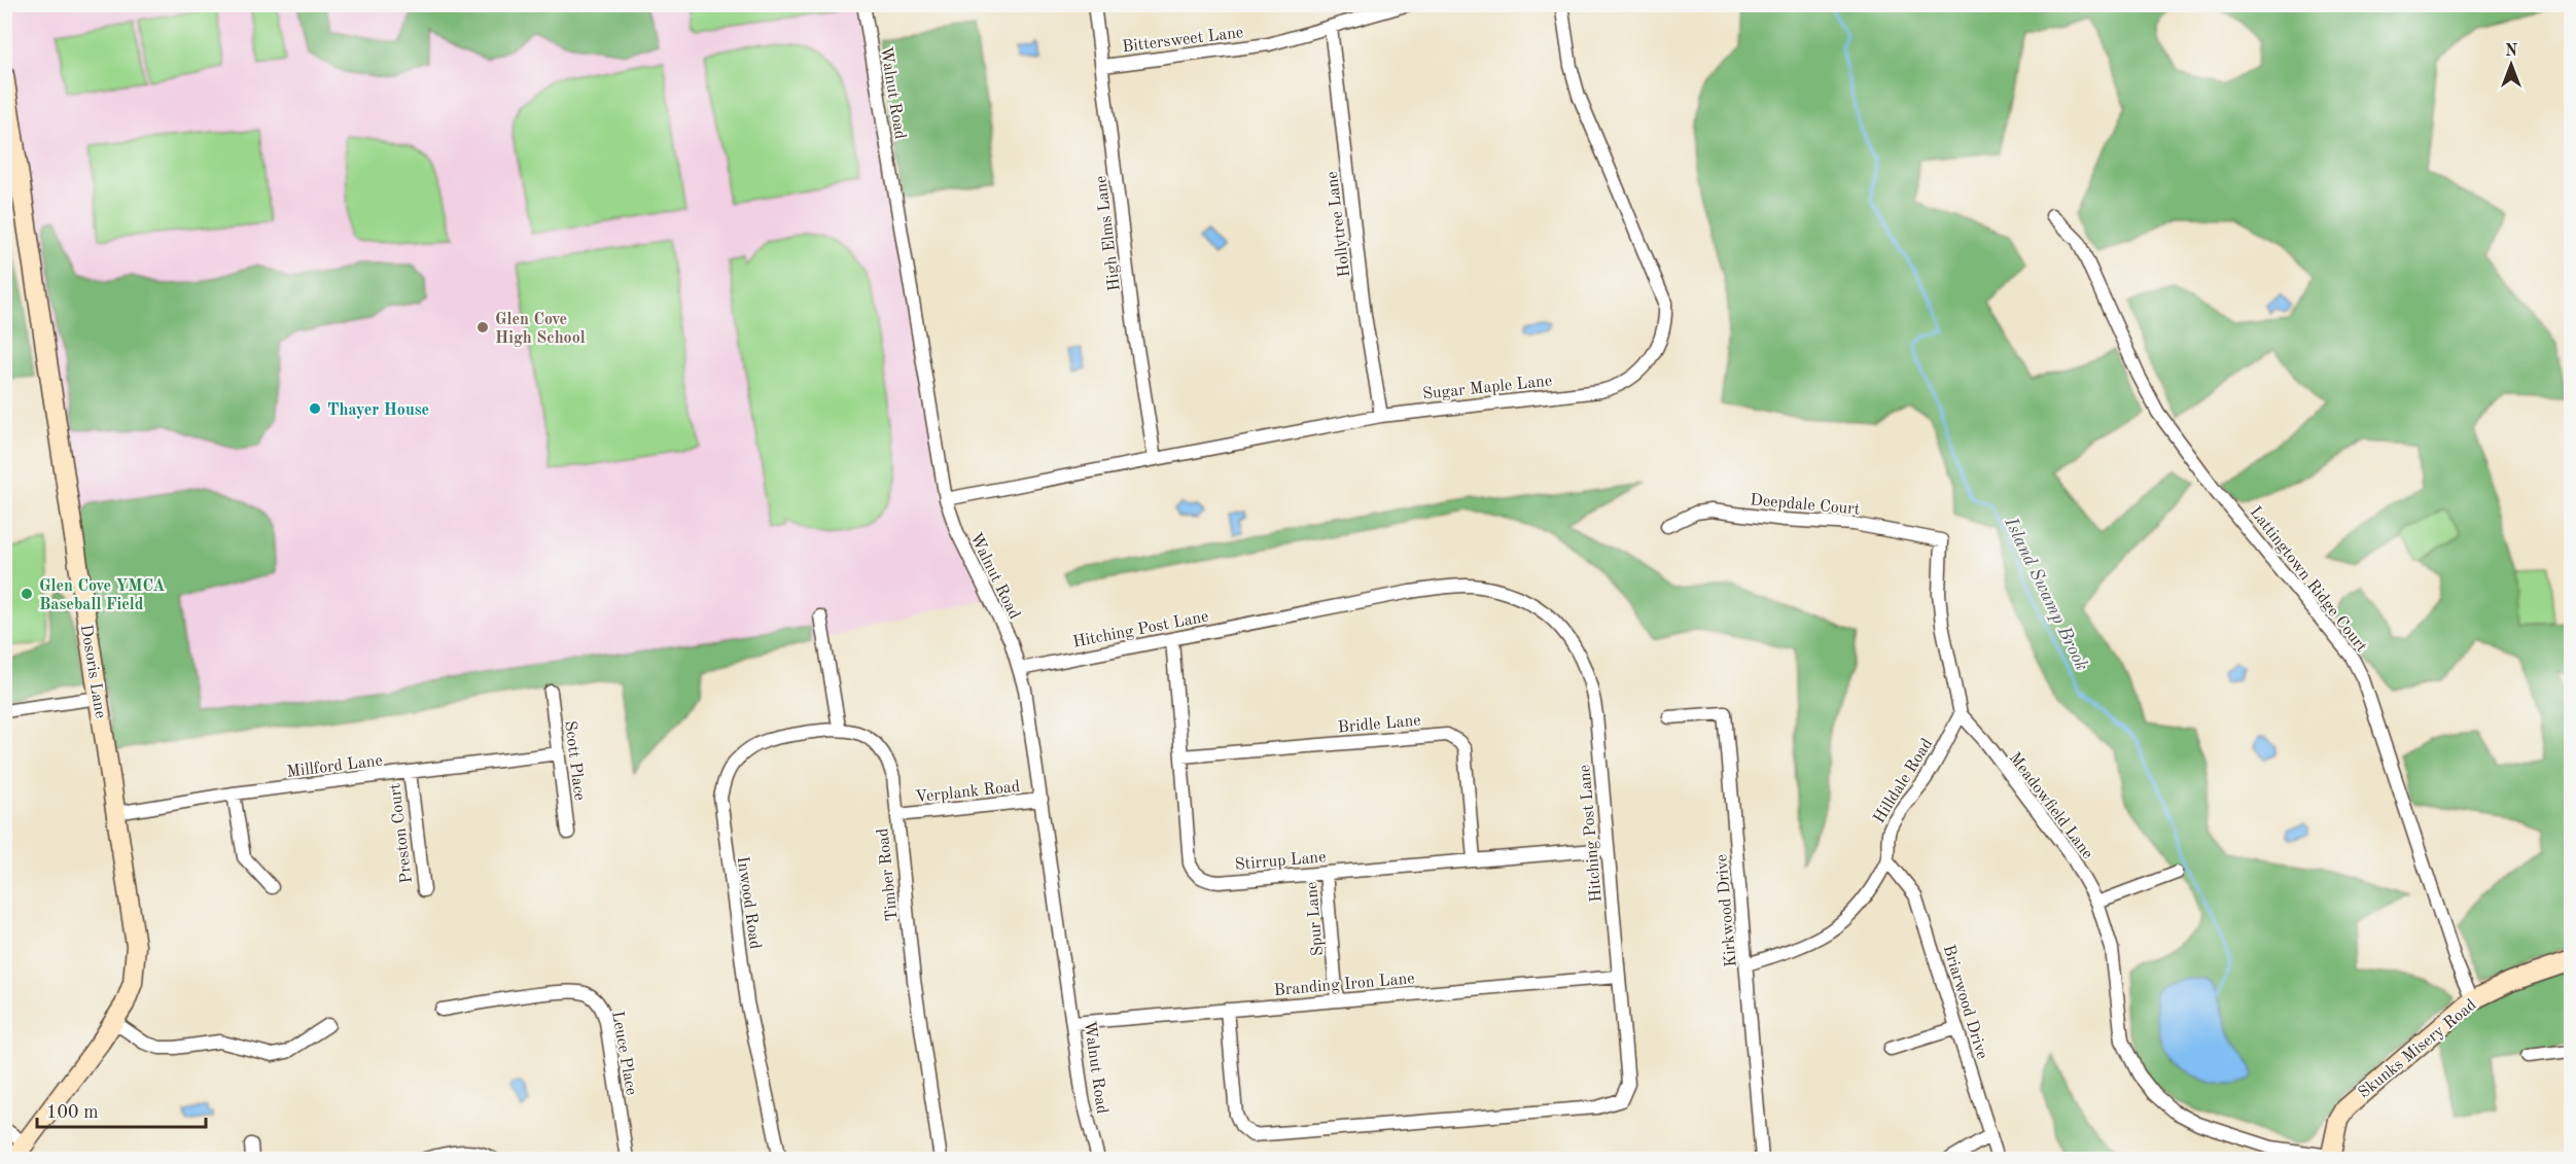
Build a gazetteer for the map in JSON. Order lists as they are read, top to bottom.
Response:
{
  "streets": {
    "street": [
      "Bittersweet Lane",
      "Walnut Road",
      "Hollytree Lane",
      "High Elms Lane",
      "Sugar Maple Lane",
      "Deepdale Court",
      "Lattingtown Ridge Court",
      "Hitching Post Lane",
      "Dosoris Lane",
      "Bridle Lane",
      "Scott Place",
      "Millford Lane",
      "Hilldale Road",
      "Verplank Road",
      "Meadowfield Lane",
      "Preston Court",
      "Stirrup Lane",
      "Timber Road",
      "Inwood Road",
      "Kirkwood Drive",
      "Spur Lane",
      "Branding Iron Lane",
      "Briarwood Drive",
      "Skunks Misery Road",
      "Leuce Place"
    ]
  },
  "crossings": [
    ["Bittersweet Lane", "Hollytree Lane"],
    ["Bittersweet Lane", "High Elms Lane"],
    ["Walnut Road", "Sugar Maple Lane"],
    ["Walnut Road", "Hitching Post Lane"],
    ["Walnut Road", "Verplank Road"],
    ["Walnut Road", "Branding Iron Lane"],
    ["Hollytree Lane", "Sugar Maple Lane"],
    ["High Elms Lane", "Sugar Maple Lane"],
    ["Deepdale Court", "Hilldale Road"],
    ["Deepdale Court", "Meadowfield Lane"],
    ["Lattingtown Ridge Court", "Skunks Misery Road"],
    ["Hitching Post Lane", "Stirrup Lane"],
    ["Hitching Post Lane", "Branding Iron Lane"],
    ["Dosoris Lane", "Millford Lane"],
    ["Bridle Lane", "Stirrup Lane"],
    ["Scott Place", "Millford Lane"],
    ["Millford Lane", "Preston Court"],
    ["Hilldale Road", "Meadowfield Lane"],
    ["Hilldale Road", "Briarwood Drive"],
    ["Verplank Road", "Timber Road"],
    ["Meadowfield Lane", "Skunks Misery Road"],
    ["Stirrup Lane", "Spur Lane"],
    ["Timber Road", "Inwood Road"],
    ["Spur Lane", "Branding Iron Lane"]
  ],
  "water": ["Island Swamp Brook"],
  "places": ["Glen Cove High School", "Thayer House", "Glen Cove YMCA Baseball Field"],
  "scale_bar": "100 m",
  "north": "top"
}
